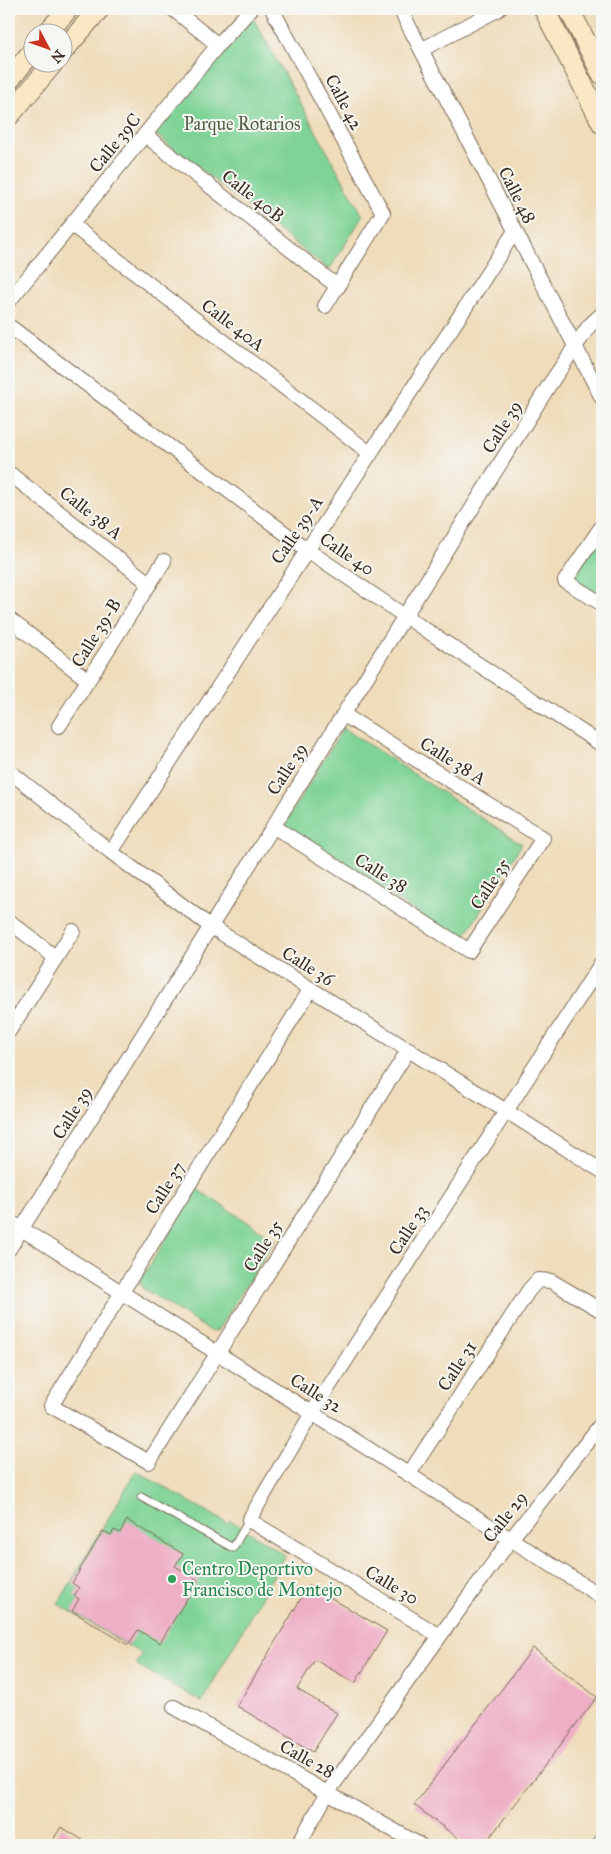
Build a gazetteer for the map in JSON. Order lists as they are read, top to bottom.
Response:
{
  "streets": {
    "street": [
      "Calle 42",
      "Calle 39C",
      "Calle 48",
      "Calle 40B",
      "Calle 40A",
      "Calle 39",
      "Calle 38 A",
      "Calle 39-A",
      "Calle 40",
      "Calle 39-B",
      "Calle 38",
      "Calle 35",
      "Calle 36",
      "Calle 37",
      "Calle 33",
      "Calle 31",
      "Calle 32",
      "Calle 29",
      "Calle 30",
      "Calle 28"
    ]
  },
  "crossings": [
    ["Calle 42", "Calle 40B"],
    ["Calle 39C", "Calle 40B"],
    ["Calle 39C", "Calle 40A"],
    ["Calle 48", "Calle 39"],
    ["Calle 48", "Calle 39-A"],
    ["Calle 40A", "Calle 39-A"],
    ["Calle 39", "Calle 38 A"],
    ["Calle 39", "Calle 40"],
    ["Calle 39", "Calle 38"],
    ["Calle 39", "Calle 36"],
    ["Calle 39", "Calle 32"],
    ["Calle 38 A", "Calle 39-B"],
    ["Calle 38 A", "Calle 35"],
    ["Calle 39-A", "Calle 40"],
    ["Calle 39-A", "Calle 36"],
    ["Calle 38", "Calle 35"],
    ["Calle 35", "Calle 36"],
    ["Calle 35", "Calle 37"],
    ["Calle 35", "Calle 32"],
    ["Calle 36", "Calle 37"],
    ["Calle 36", "Calle 33"],
    ["Calle 37", "Calle 32"],
    ["Calle 33", "Calle 32"],
    ["Calle 33", "Calle 30"],
    ["Calle 31", "Calle 32"],
    ["Calle 32", "Calle 29"],
    ["Calle 29", "Calle 30"],
    ["Calle 29", "Calle 28"]
  ],
  "parks": ["Parque Rotarios"],
  "places": ["Centro Deportivo Francisco de Montejo"],
  "north": "bottom right"
}
